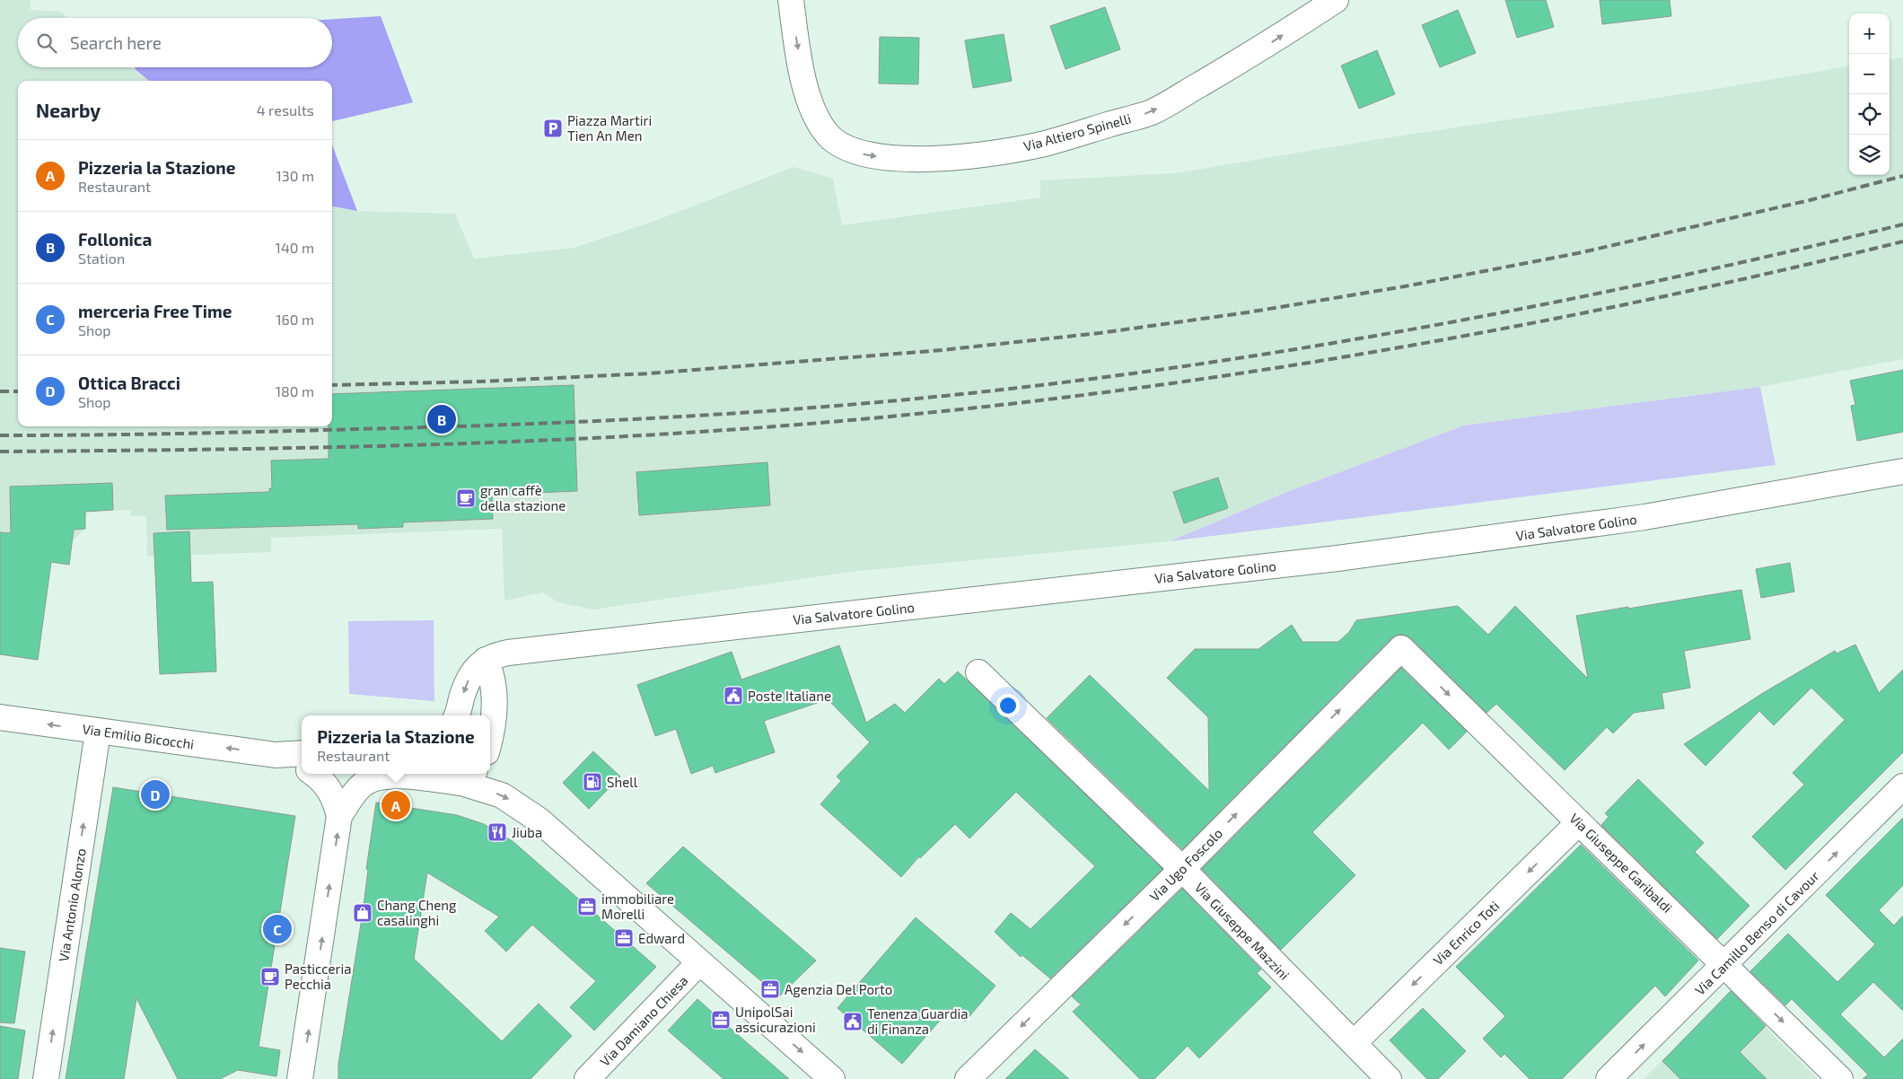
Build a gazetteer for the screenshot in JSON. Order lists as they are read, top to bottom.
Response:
{
  "streets": {
    "street": [
      "Via Altiero Spinelli",
      "Via Salvatore Golino",
      "Via Emilio Bicocchi",
      "Via Giuseppe Garibaldi",
      "Via Ugo Foscolo",
      "Via Antonio Alonzo",
      "Via Giuseppe Mazzini",
      "Via Enrico Toti",
      "Via Camillo Benso di Cavour",
      "Via Damiano Chiesa"
    ]
  },
  "crossings": [
    ["Via Emilio Bicocchi", "Via Antonio Alonzo"],
    ["Via Giuseppe Garibaldi", "Via Ugo Foscolo"],
    ["Via Giuseppe Garibaldi", "Via Enrico Toti"],
    ["Via Giuseppe Garibaldi", "Via Camillo Benso di Cavour"],
    ["Via Ugo Foscolo", "Via Giuseppe Mazzini"],
    ["Via Giuseppe Mazzini", "Via Enrico Toti"]
  ],
  "one_way": [
    "Via Emilio Bicocchi",
    "Via Giuseppe Garibaldi",
    "Via Antonio Alonzo",
    "Via Enrico Toti",
    "Via Camillo Benso di Cavour"
  ],
  "places": {
    "parking": ["Piazza Martiri Tien An Men"],
    "cafe": ["gran caffè della stazione", "Pasticceria Pecchia"],
    "public building": ["Poste Italiane", "Tenenza Guardia di Finanza"],
    "fuel station": ["Shell"],
    "restaurant": ["Jiuba"],
    "office": [
      "immobiliare Morelli",
      "Edward",
      "Agenzia Del Porto",
      "UnipolSai assicurazioni"
    ],
    "shop": ["Chang Cheng casalinghi"]
  },
  "page": {
    "map_buttons": ["+", "−"],
    "search": "Search here",
    "heading": ["Nearby", "4 results"],
    "list": [
      {
        "mark": "A",
        "name": "Pizzeria la Stazione",
        "note": "Restaurant",
        "value": "130 m"
      },
      {
        "mark": "B",
        "name": "Follonica",
        "note": "Station",
        "value": "140 m"
      },
      {
        "mark": "C",
        "name": "merceria Free Time",
        "note": "Shop",
        "value": "160 m"
      },
      {
        "mark": "D",
        "name": "Ottica Bracci",
        "note": "Shop",
        "value": "180 m"
      }
    ],
    "pins": [
      "B",
      "D",
      "A",
      "C"
    ],
    "popup": ["Pizzeria la Stazione", "Restaurant"]
  }
}
